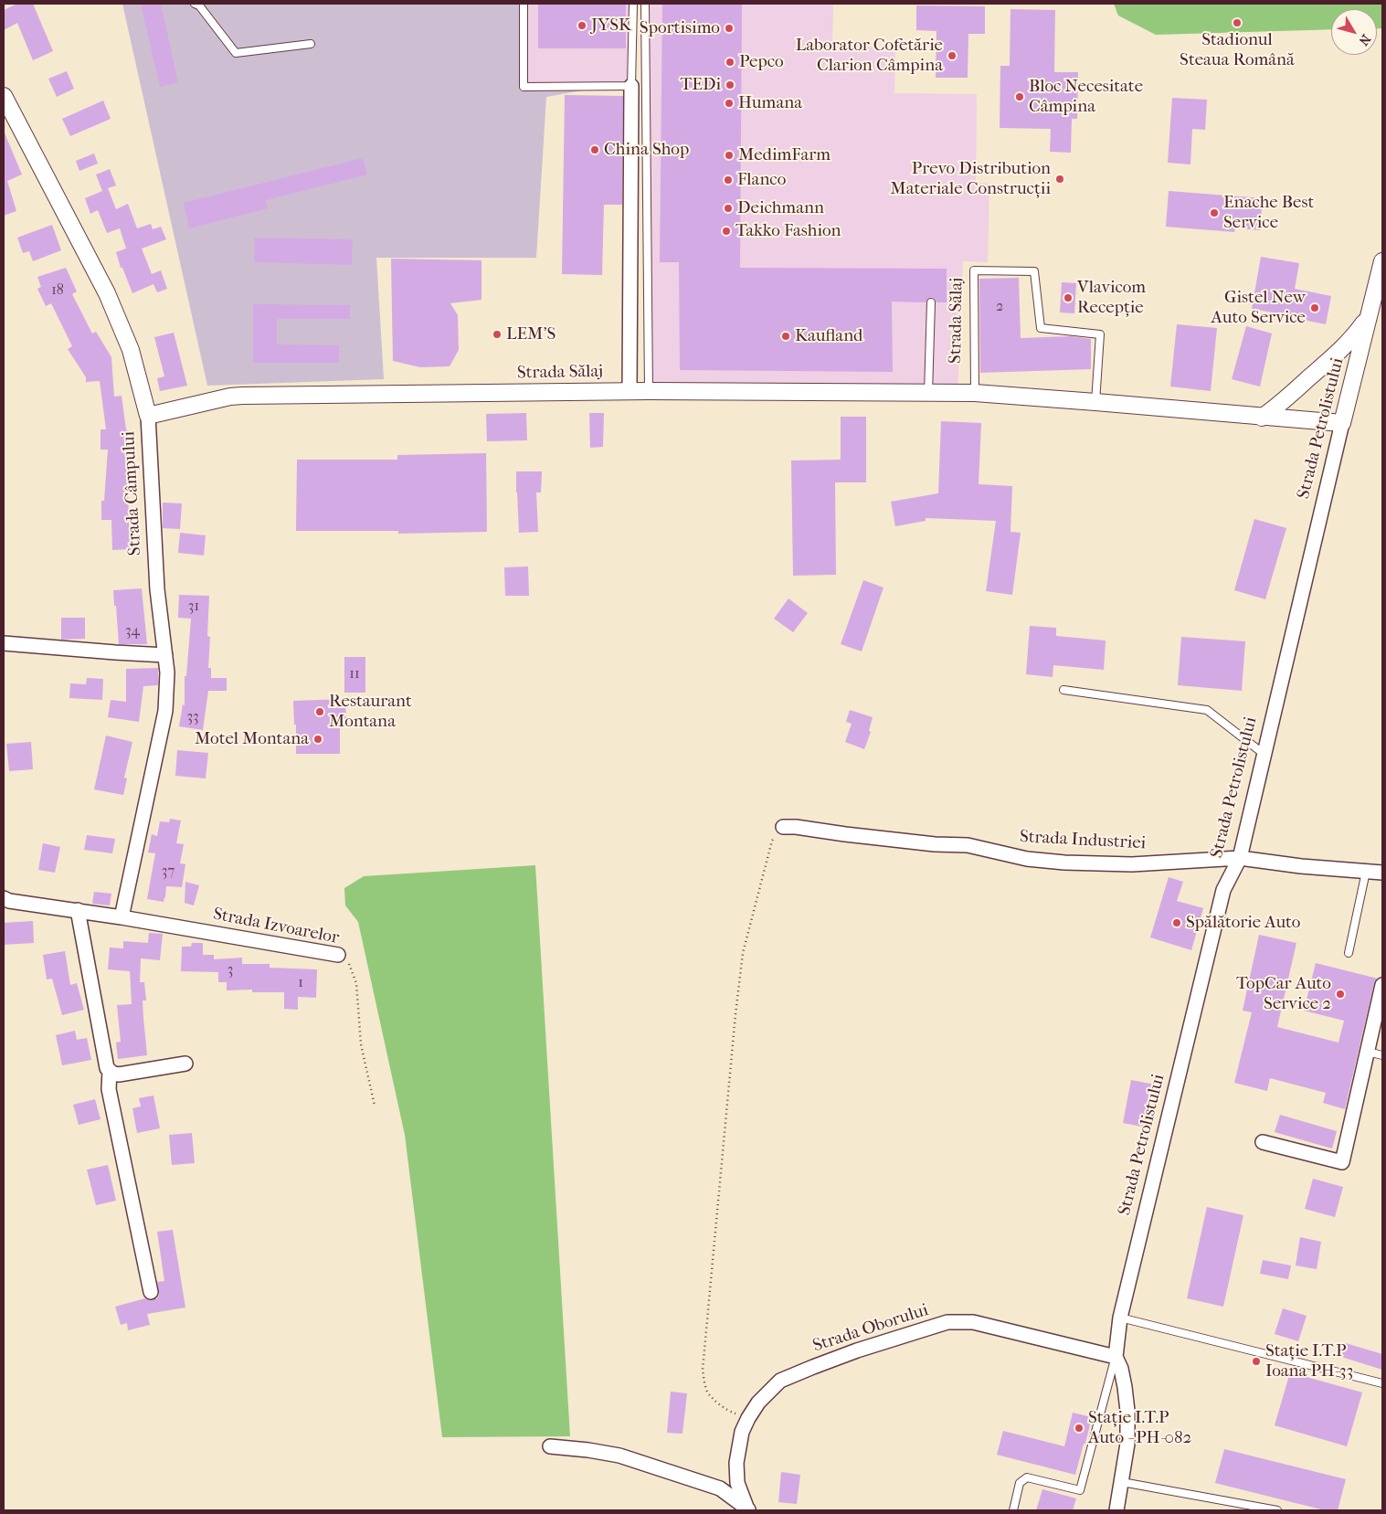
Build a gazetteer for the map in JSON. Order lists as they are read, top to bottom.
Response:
{
  "streets": {
    "street": [
      "Strada Sălaj",
      "Strada Petrolistului",
      "Strada Câmpului",
      "Strada Industriei",
      "Strada Izvoarelor",
      "Strada Oborului"
    ]
  },
  "crossings": [
    ["Strada Sălaj", "Strada Petrolistului"],
    ["Strada Sălaj", "Strada Câmpului"],
    ["Strada Petrolistului", "Strada Industriei"],
    ["Strada Petrolistului", "Strada Oborului"],
    ["Strada Câmpului", "Strada Izvoarelor"]
  ],
  "places": [
    "Stadionul Steaua Română",
    "JYSK",
    "Sportisimo",
    "Laborator Cofetărie Clarion Câmpina",
    "Pepco",
    "TEDi",
    "Bloc Necesitate Câmpina",
    "Humana",
    "China Shop",
    "MedimFarm",
    "Prevo Distribution Materiale Construcții",
    "Flanco",
    "Deichmann",
    "Enache Best Service",
    "Takko Fashion",
    "Vlavicom Recepție",
    "Gistel New Auto Service",
    "LEM'S",
    "Kaufland",
    "Restaurant Montana",
    "Motel Montana",
    "Spălătorie Auto",
    "TopCar Auto Service 2",
    "Stație I.T.P Ioana PH-33",
    "Stație I.T.P Auto - PH-082"
  ],
  "house_numbers": [
    "18",
    "2",
    "31",
    "34",
    "11",
    "33",
    "37",
    "3",
    "1"
  ],
  "north": "bottom right"
}
